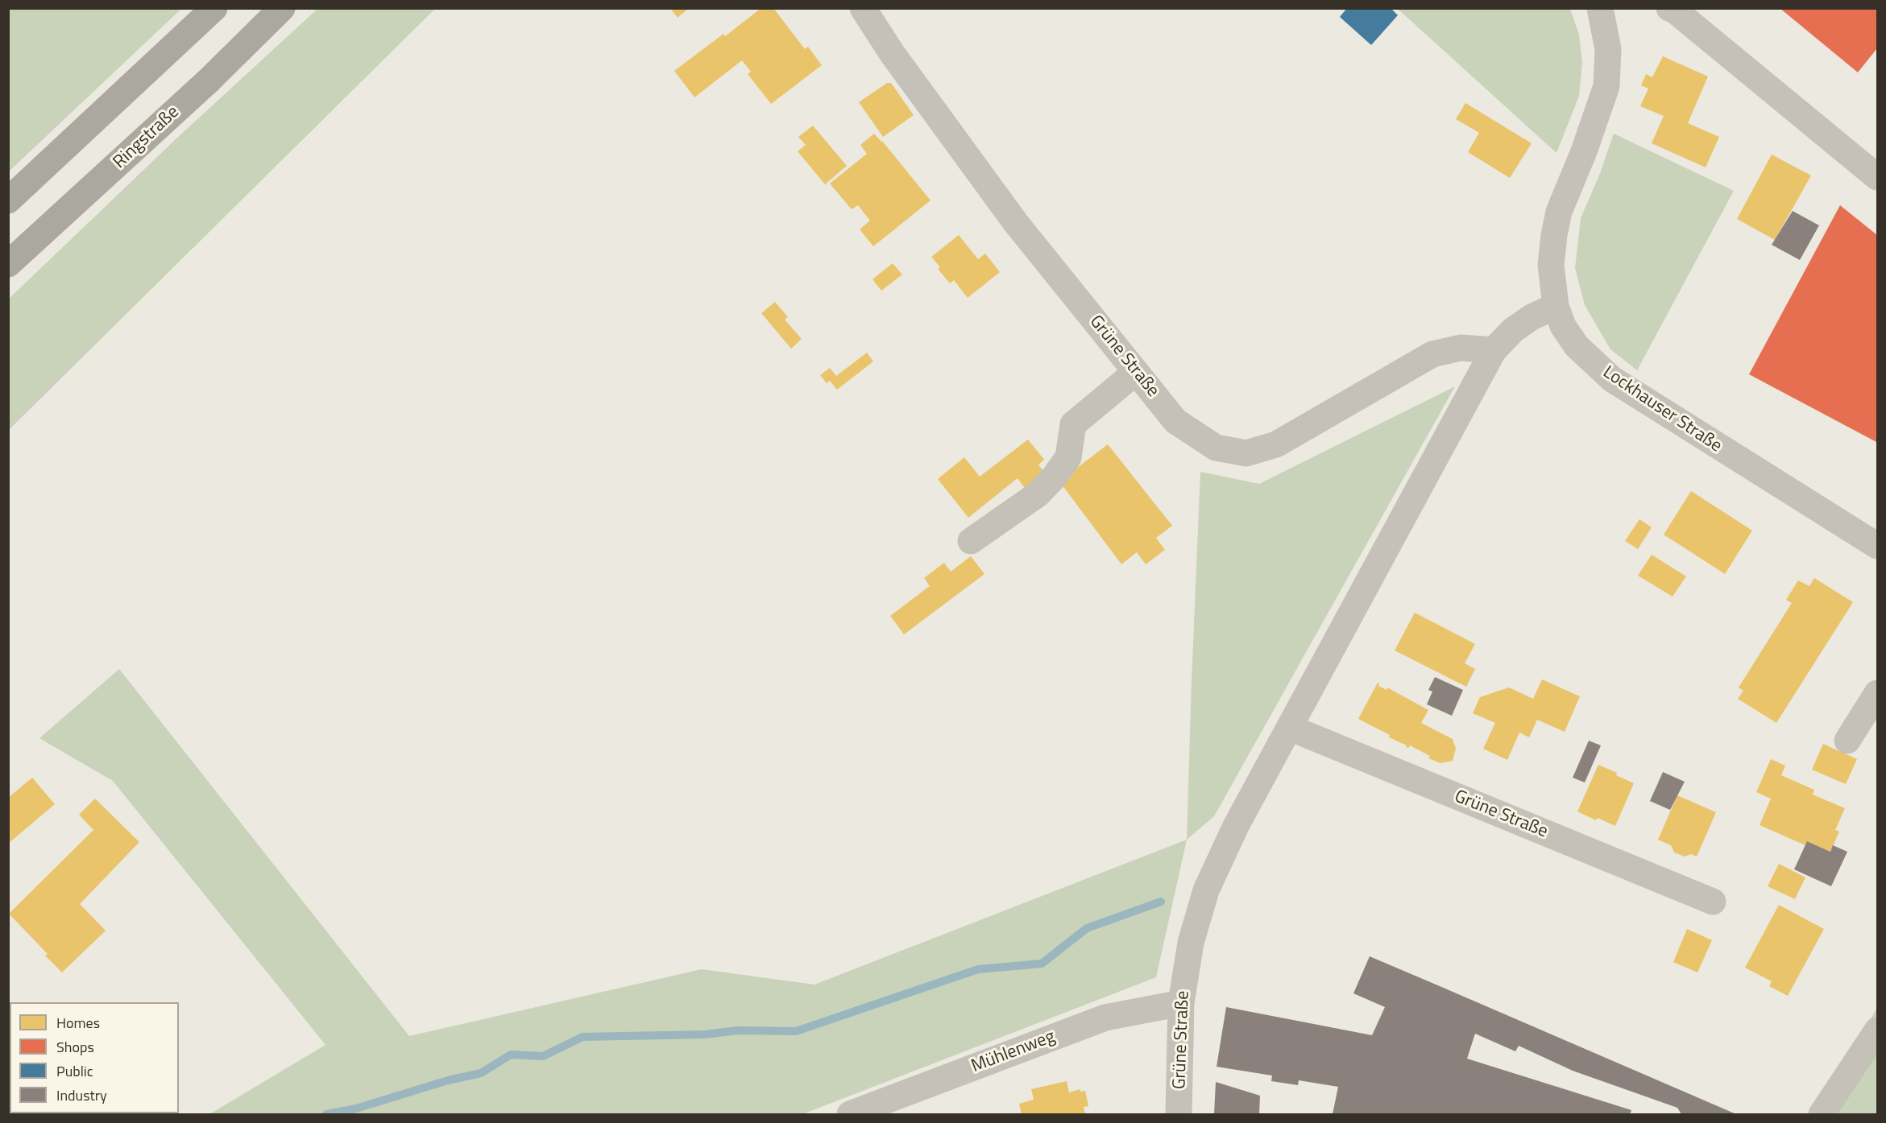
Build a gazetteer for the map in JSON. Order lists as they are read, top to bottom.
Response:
{
  "streets": {
    "highway": ["Ringstraße"],
    "street": ["Grüne Straße", "Lockhauser Straße", "Mühlenweg"]
  },
  "crossings": [
    ["Grüne Straße", "Lockhauser Straße"],
    ["Grüne Straße", "Mühlenweg"]
  ],
  "legend": [
    "Homes",
    "Shops",
    "Public",
    "Industry"
  ]
}
